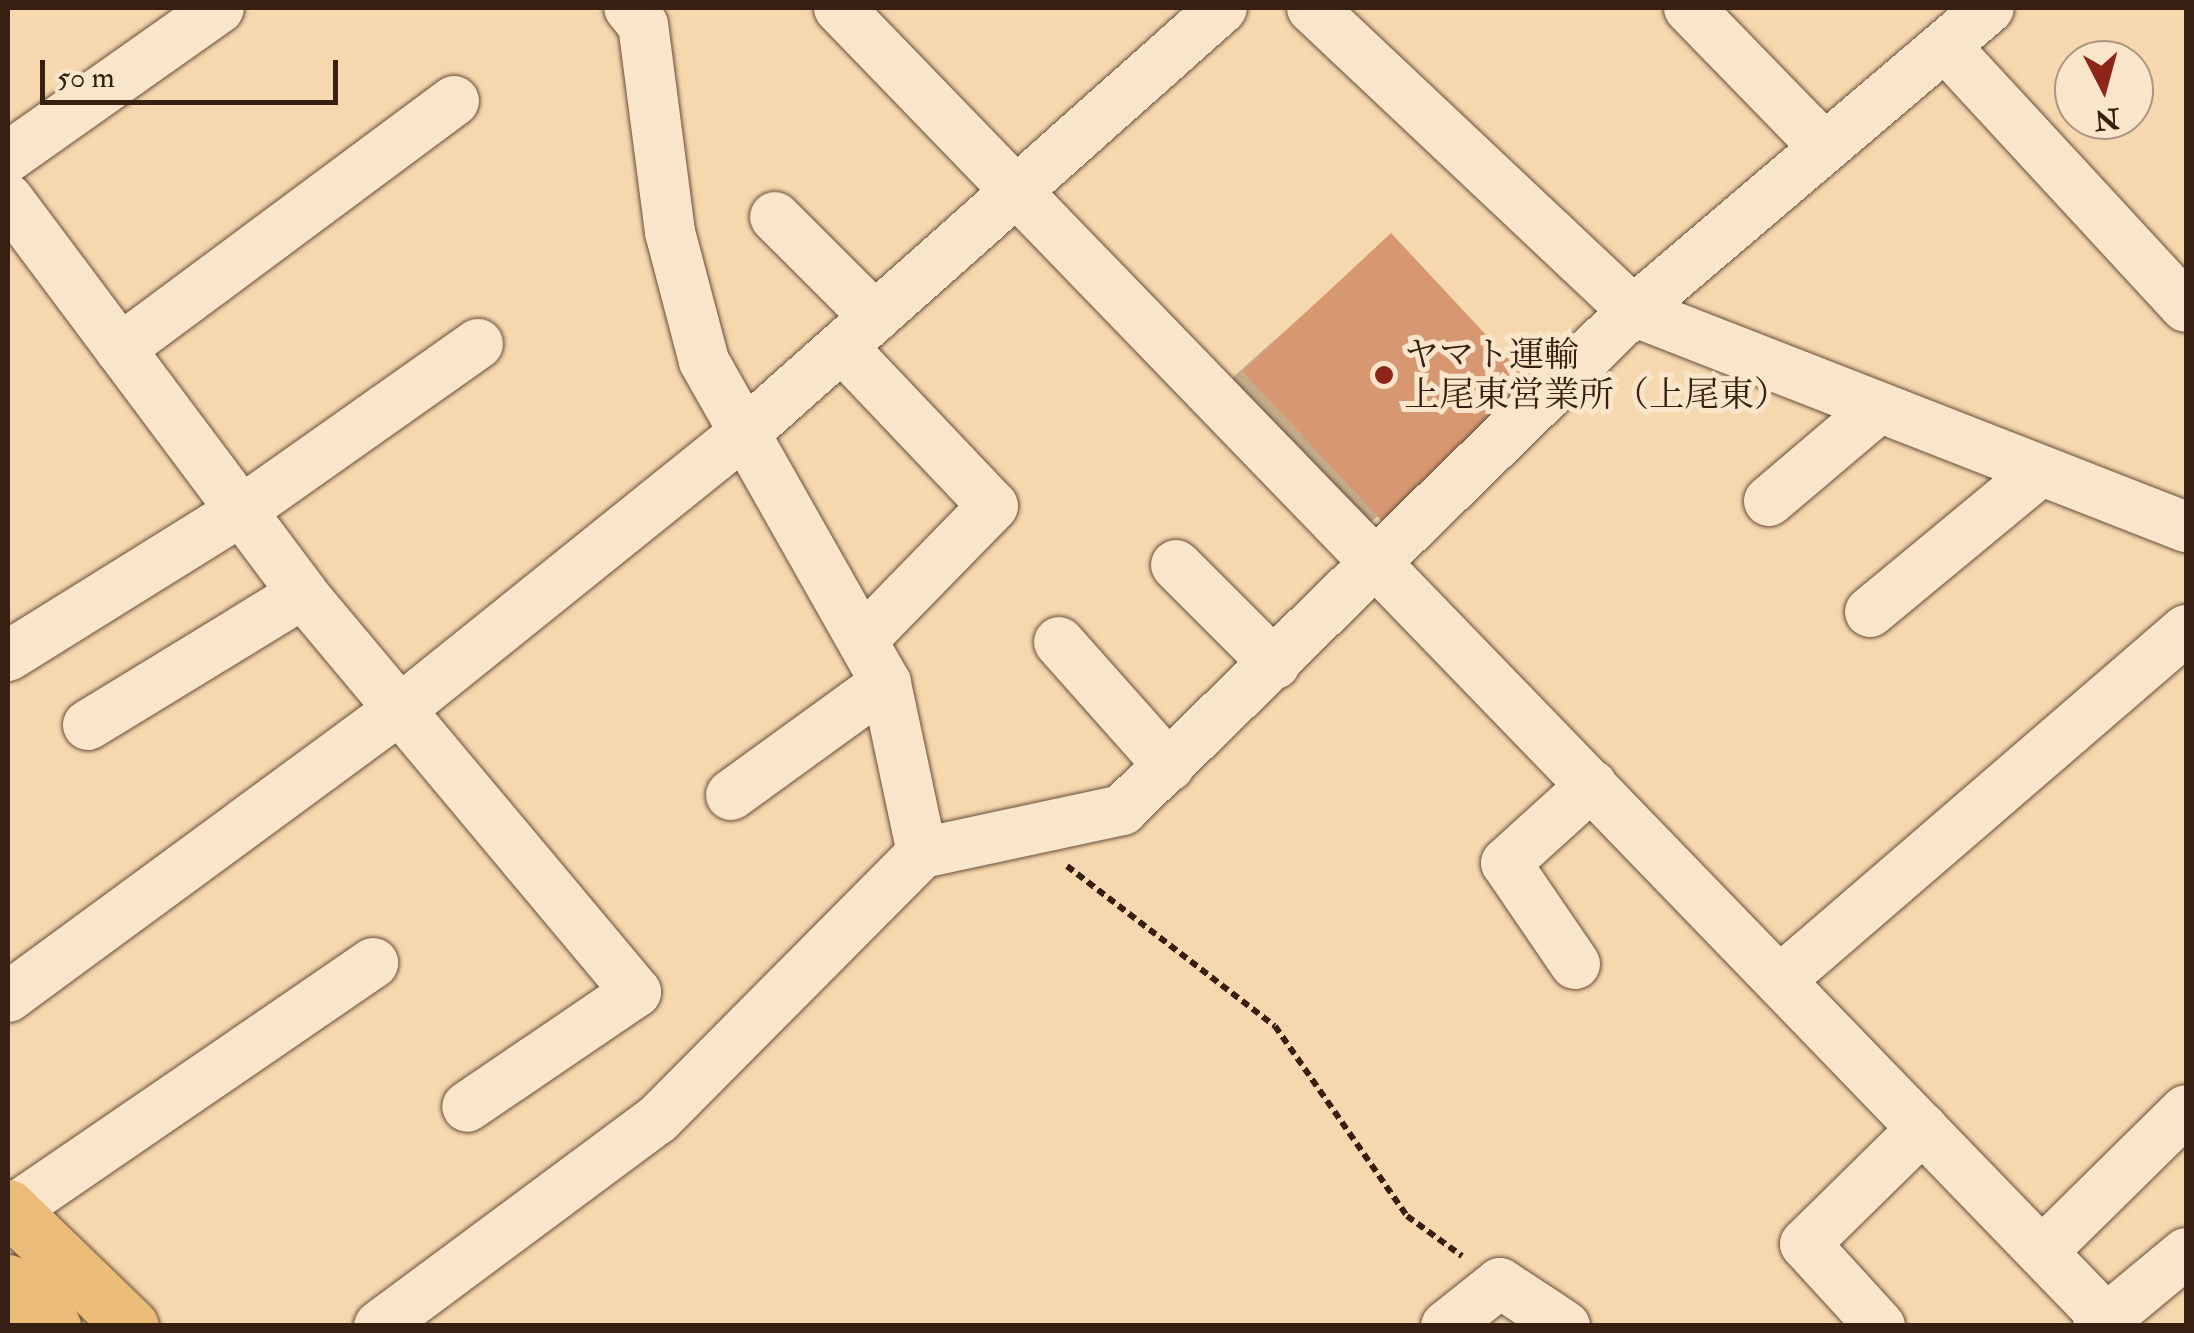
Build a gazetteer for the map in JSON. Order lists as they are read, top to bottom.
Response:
{
  "places": ["ヤマト運輸 上尾東営業所（上尾東）"],
  "scale_bar": "50 m",
  "north": "bottom"
}
